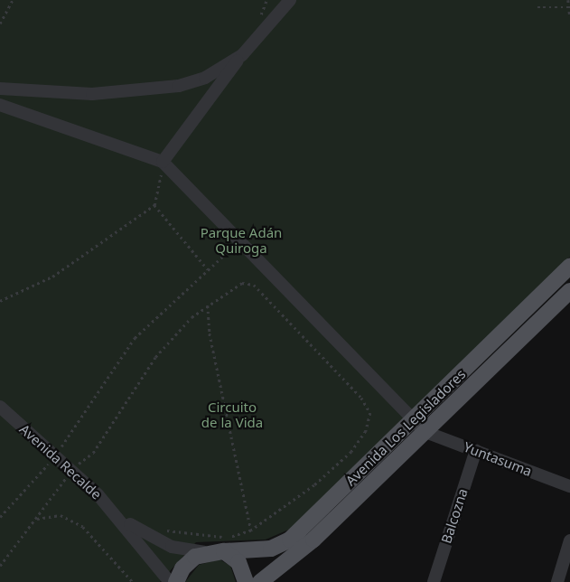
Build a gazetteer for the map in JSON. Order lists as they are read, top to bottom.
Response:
{
  "streets": {
    "main road": ["Avenida Los Legisladores"],
    "street": ["Yuntasuma", "Avenida Recalde", "Balcozna"]
  },
  "crossings": [
    ["Avenida Los Legisladores", "Yuntasuma"],
    ["Avenida Los Legisladores", "Avenida Recalde"],
    ["Yuntasuma", "Balcozna"]
  ],
  "parks": ["Parque Adán Quiroga", "Circuito de la Vida"]
}
